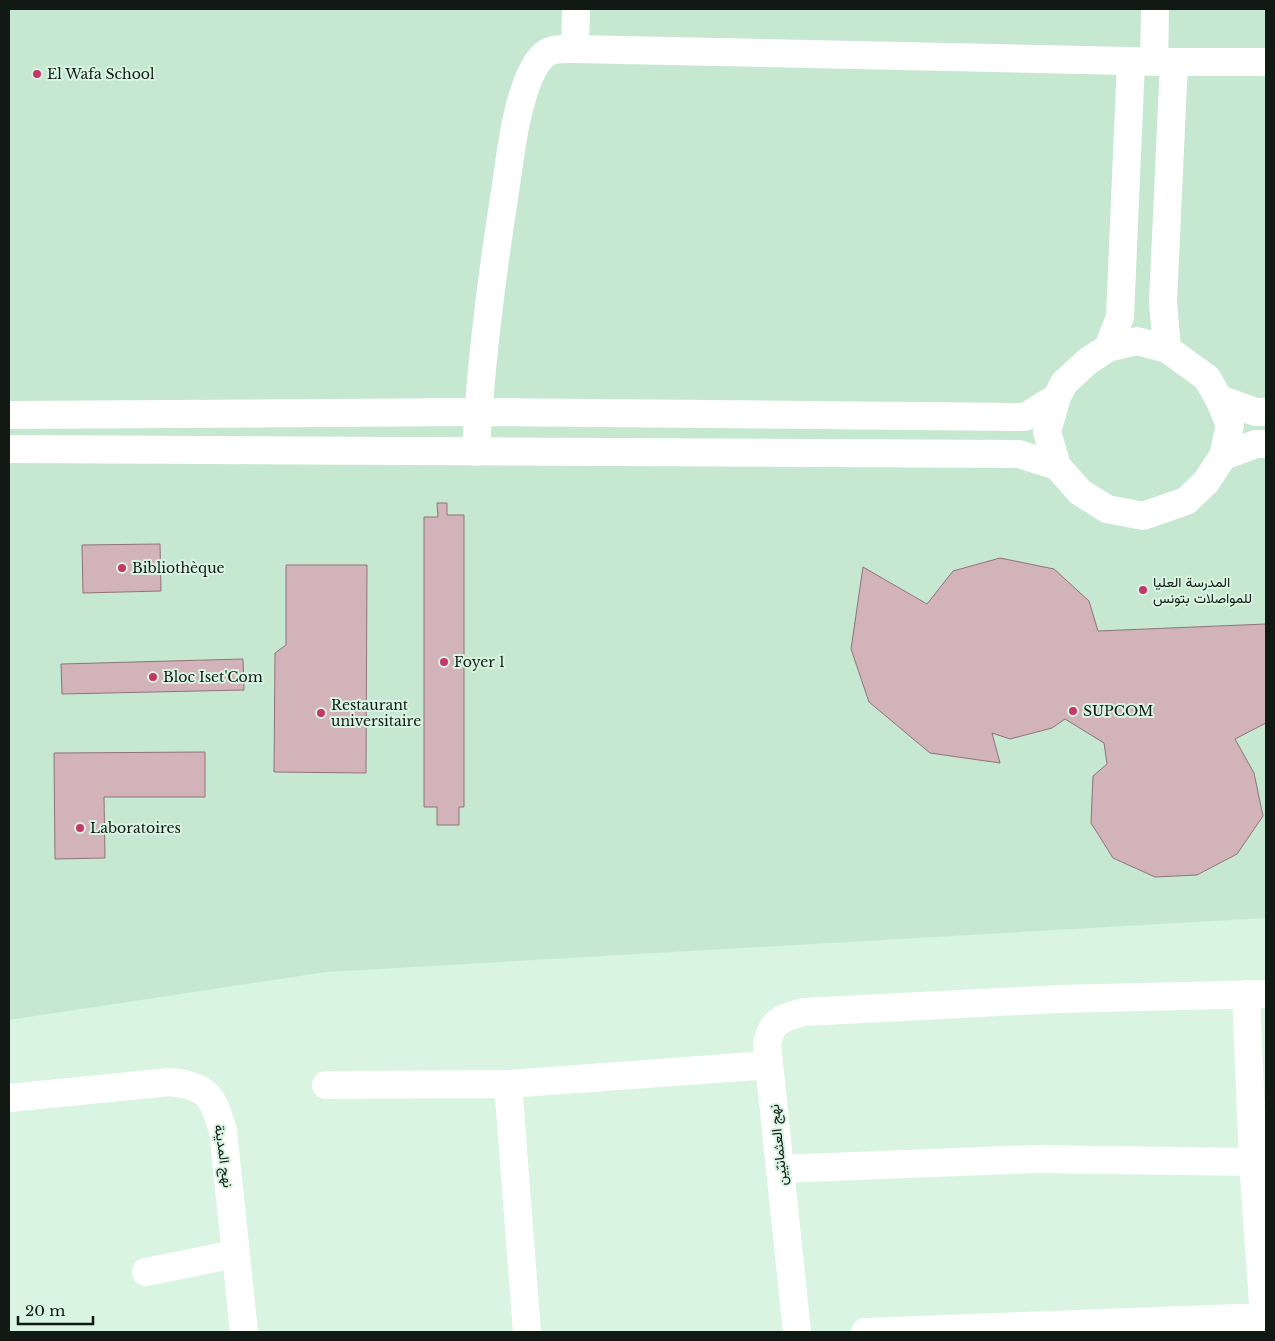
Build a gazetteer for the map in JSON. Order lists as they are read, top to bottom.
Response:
{
  "streets": {
    "street": ["نهج العثمانيّين", "نهج المدينة"]
  },
  "places": [
    "El Wafa School",
    "Bibliothèque",
    "المدرسة العليا للمواصلات بتونس",
    "Foyer 1",
    "Bloc Iset'Com",
    "SUPCOM",
    "Restaurant universitaire",
    "Laboratoires"
  ],
  "scale_bar": "20 m"
}
